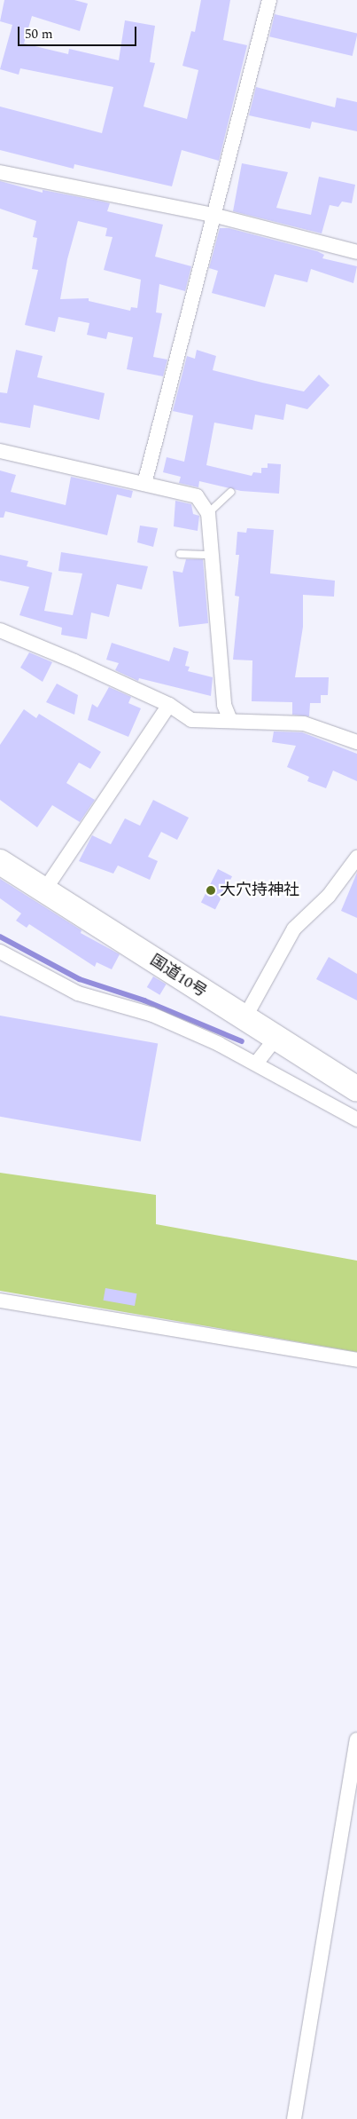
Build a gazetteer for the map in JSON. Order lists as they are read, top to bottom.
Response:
{
  "streets": {
    "highway": ["国道10号"]
  },
  "places": ["大穴持神社"],
  "scale_bar": "50 m"
}
